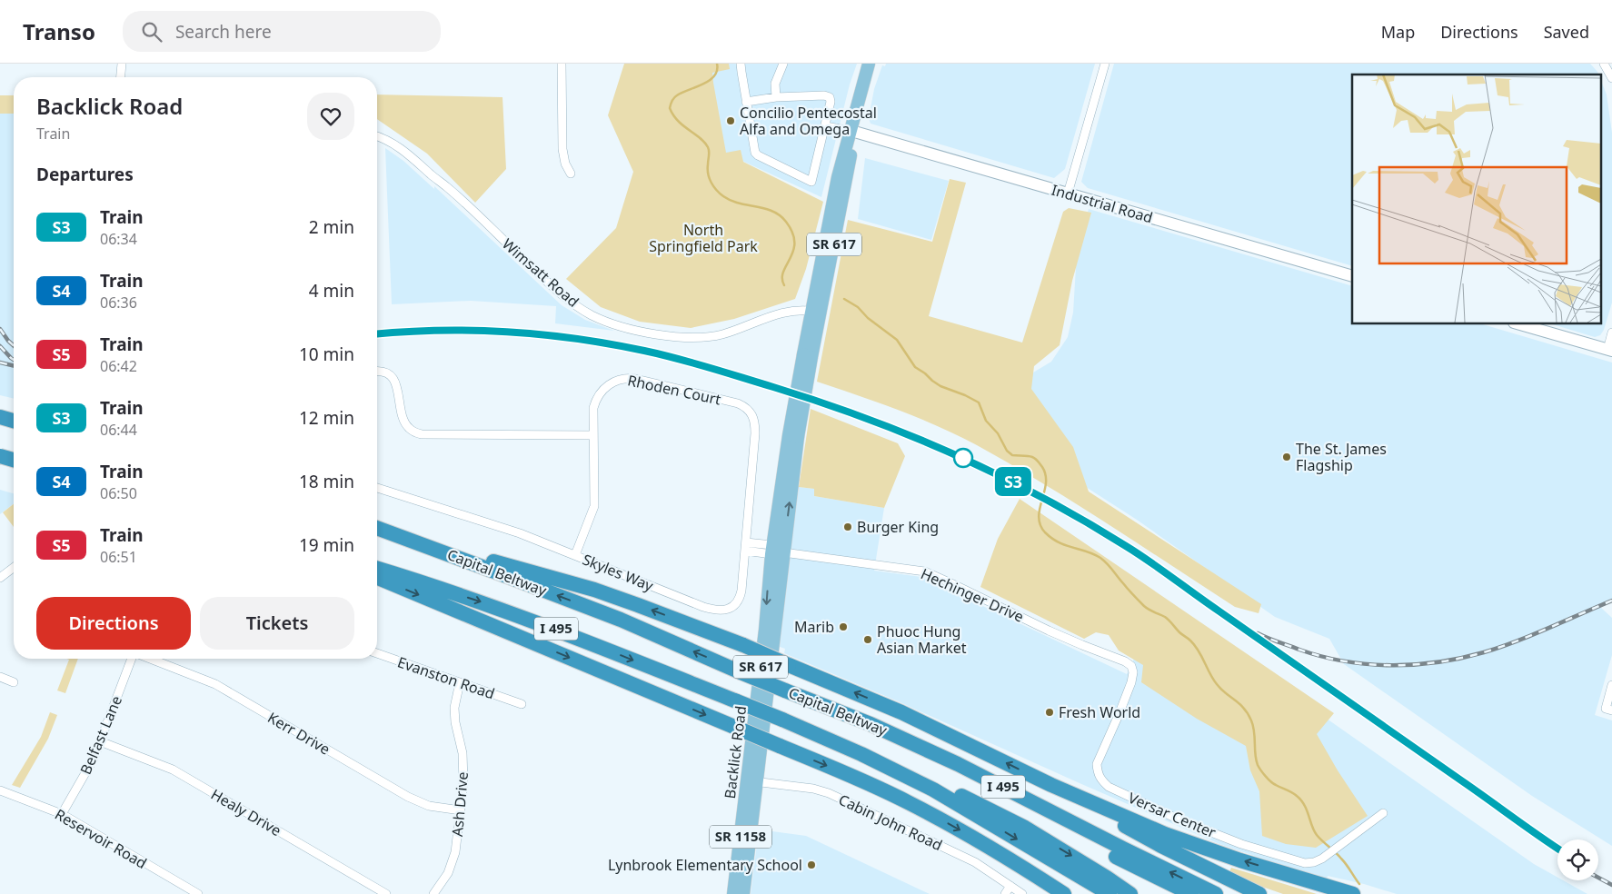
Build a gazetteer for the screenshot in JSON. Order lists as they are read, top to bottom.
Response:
{
  "streets": {
    "highway": ["Capital Beltway", "I 495"],
    "main road": ["SR 617", "Backlick Road", "SR 1158"],
    "street": [
      "Industrial Road",
      "Wimsatt Road",
      "Rhoden Court",
      "Skyles Way",
      "Hechinger Drive",
      "Evanston Road",
      "Kerr Drive",
      "Belfast Lane",
      "Ash Drive",
      "Healy Drive",
      "Versar Center",
      "Cabin John Road",
      "Reservoir Road"
    ]
  },
  "crossings": [
    ["Industrial Road", "Backlick Road"],
    ["Wimsatt Road", "Backlick Road"],
    ["Rhoden Court", "Skyles Way"],
    ["Hechinger Drive", "Backlick Road"],
    ["Hechinger Drive", "Versar Center"],
    ["Evanston Road", "Ash Drive"],
    ["Kerr Drive", "Ash Drive"],
    ["Belfast Lane", "Healy Drive"],
    ["Belfast Lane", "Reservoir Road"],
    ["Backlick Road", "Cabin John Road"]
  ],
  "parks": ["North Springfield Park"],
  "places": [
    "Concilio Pentecostal Alfa and Omega",
    "The St. James Flagship",
    "Burger King",
    "Marib",
    "Phuoc Hung Asian Market",
    "Fresh World",
    "Lynbrook Elementary School"
  ],
  "page": {
    "header": "Transo",
    "search": "Search here",
    "nav": ["Map", "Directions", "Saved"],
    "on_map": "S3",
    "heading": [
      ["Backlick Road", "Train"],
      "Departures"
    ],
    "list": [
      {
        "mark": "S3",
        "name": "Train",
        "note": "06:34",
        "value": "2 min"
      },
      {
        "mark": "S4",
        "name": "Train",
        "note": "06:36",
        "value": "4 min"
      },
      {
        "mark": "S5",
        "name": "Train",
        "note": "06:42",
        "value": "10 min"
      },
      {
        "mark": "S3",
        "name": "Train",
        "note": "06:44",
        "value": "12 min"
      },
      {
        "mark": "S4",
        "name": "Train",
        "note": "06:50",
        "value": "18 min"
      },
      {
        "mark": "S5",
        "name": "Train",
        "note": "06:51",
        "value": "19 min"
      }
    ],
    "buttons": ["Directions", "Tickets"]
  }
}
